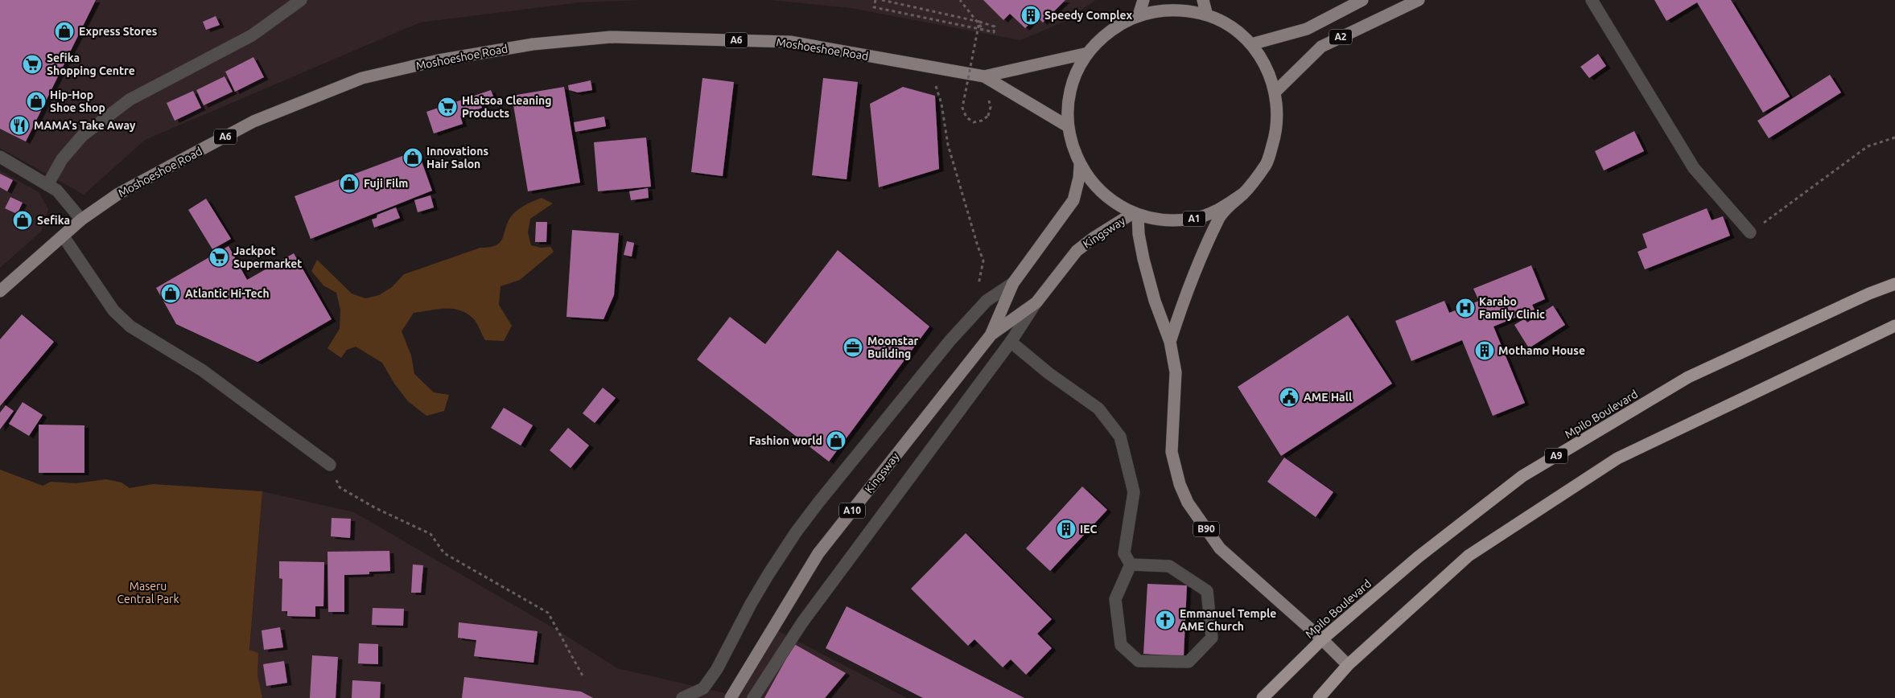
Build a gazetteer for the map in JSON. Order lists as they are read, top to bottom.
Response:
{
  "streets": {
    "highway": ["Mpilo Boulevard", "A9"],
    "main road": [
      "A2",
      "A6",
      "Moshoeshoe Road",
      "A1",
      "Kingsway",
      "A10",
      "B90"
    ]
  },
  "crossings": [
    ["A2", "A1"],
    ["Moshoeshoe Road", "A1"],
    ["A1", "Kingsway"],
    ["A1", "B90"],
    ["Kingsway", "B90"],
    ["Mpilo Boulevard", "B90"]
  ],
  "parks": ["Maseru Central Park"],
  "places": {
    "building": ["Speedy Complex", "Mothamo House", "IEC"],
    "shop": [
      "Express Stores",
      "Hip-Hop Shoe Shop",
      "Innovations Hair Salon",
      "Fuji Film",
      "Sefika",
      "Atlantic Hi-Tech",
      "Fashion world"
    ],
    "supermarket": ["Sefika Shopping Centre", "Hlatsoa Cleaning Products", "Jackpot Supermarket"],
    "restaurant": ["MAMA's Take Away"],
    "hospital": ["Karabo Family Clinic"],
    "office": ["Moonstar Building"],
    "public building": ["AME Hall"],
    "church": ["Emmanuel Temple AME Church"]
  }
}
